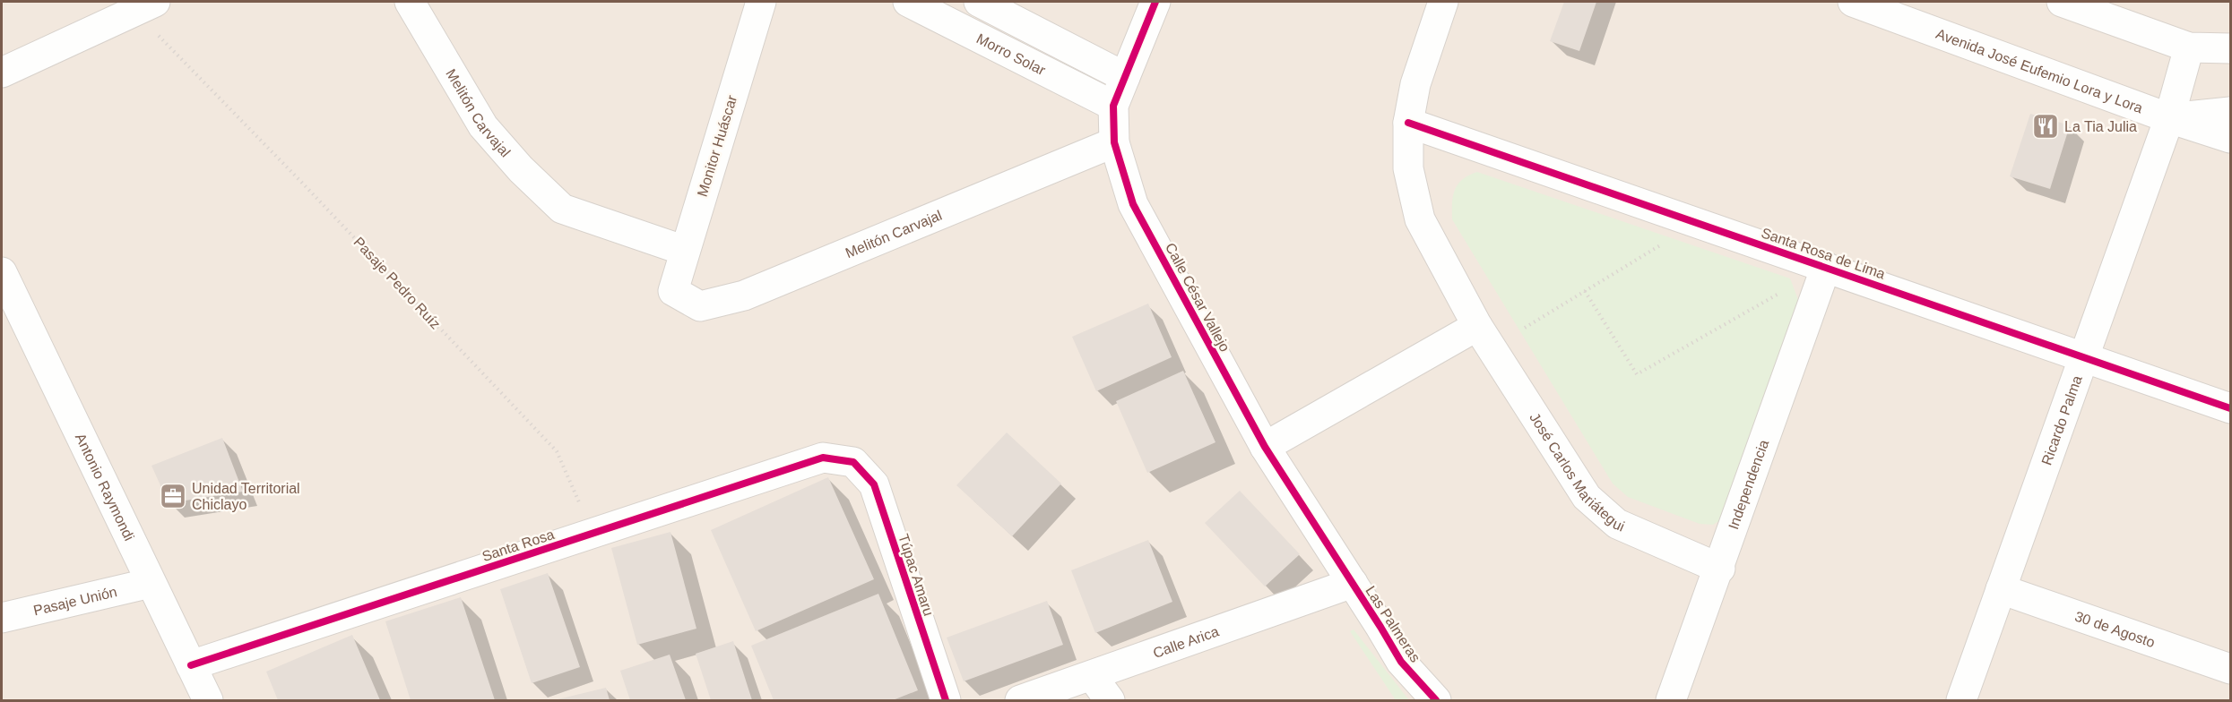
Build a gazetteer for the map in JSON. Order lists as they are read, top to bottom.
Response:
{
  "streets": {
    "street": [
      "Morro Solar",
      "Avenida José Eufemio Lora y Lora",
      "Melitón Carvajal",
      "Monitor Huáscar",
      "Santa Rosa de Lima",
      "Calle César Vallejo",
      "Ricardo Palma",
      "José Carlos Mariátegui",
      "Independencia",
      "Antonio Raymondi",
      "Santa Rosa",
      "Túpac Amaru",
      "Pasaje Unión",
      "Las Palmeras",
      "30 de Agosto",
      "Calle Arica"
    ],
    "path": ["Pasaje Pedro Ruíz"]
  },
  "crossings": [
    ["Morro Solar", "Calle César Vallejo"],
    ["Avenida José Eufemio Lora y Lora", "Ricardo Palma"],
    ["Melitón Carvajal", "Monitor Huáscar"],
    ["Melitón Carvajal", "Calle César Vallejo"],
    ["Santa Rosa de Lima", "Ricardo Palma"],
    ["Santa Rosa de Lima", "José Carlos Mariátegui"],
    ["Santa Rosa de Lima", "Independencia"],
    ["Pasaje Pedro Ruíz", "Santa Rosa"],
    ["Calle César Vallejo", "Las Palmeras"],
    ["Calle César Vallejo", "Calle Arica"],
    ["Ricardo Palma", "30 de Agosto"],
    ["José Carlos Mariátegui", "Independencia"],
    ["Antonio Raymondi", "Santa Rosa"],
    ["Antonio Raymondi", "Pasaje Unión"],
    ["Santa Rosa", "Túpac Amaru"],
    ["Las Palmeras", "Calle Arica"]
  ],
  "places": {
    "restaurant": ["La Tia Julia"],
    "office": ["Unidad Territorial Chiclayo"]
  }
}
